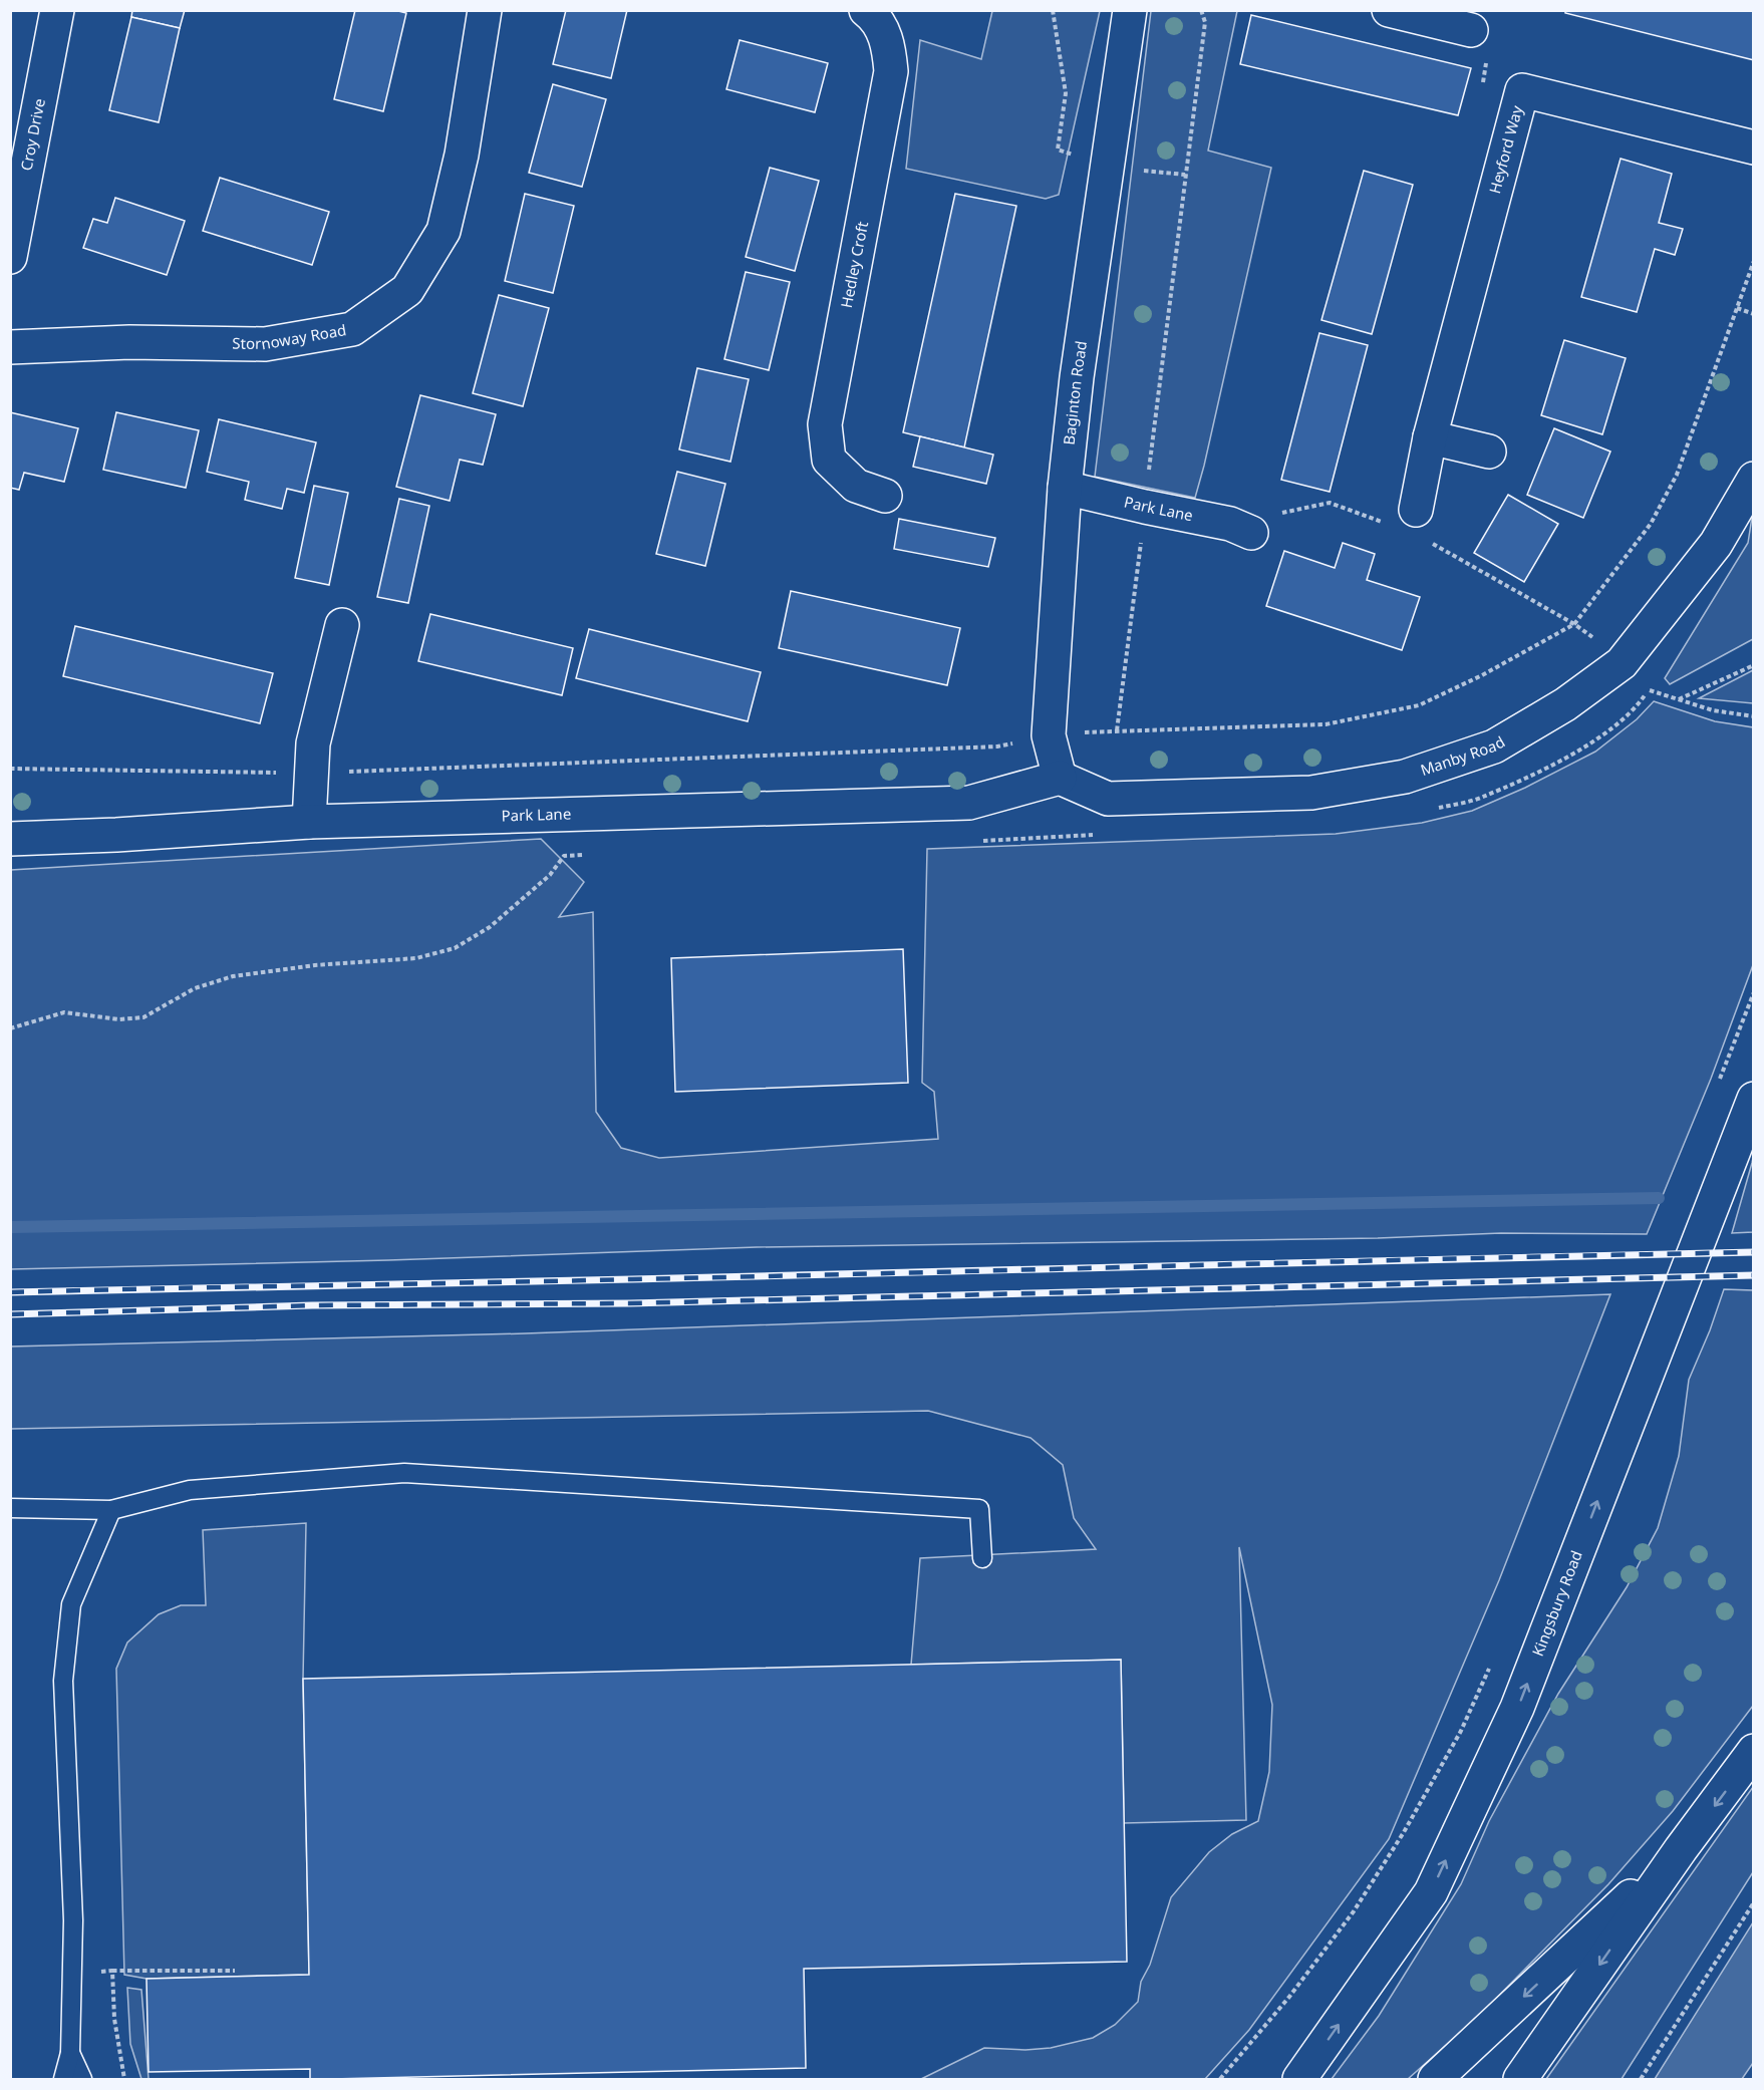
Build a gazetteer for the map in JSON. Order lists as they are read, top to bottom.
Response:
{
  "streets": {
    "main road": [
      "Croy Drive",
      "Heyford Way",
      "Hedley Croft",
      "Stornoway Road",
      "Baginton Road",
      "Park Lane",
      "Manby Road",
      "Kingsbury Road"
    ]
  },
  "crossings": [
    ["Baginton Road", "Park Lane"],
    ["Baginton Road", "Manby Road"],
    ["Park Lane", "Manby Road"]
  ]
}
